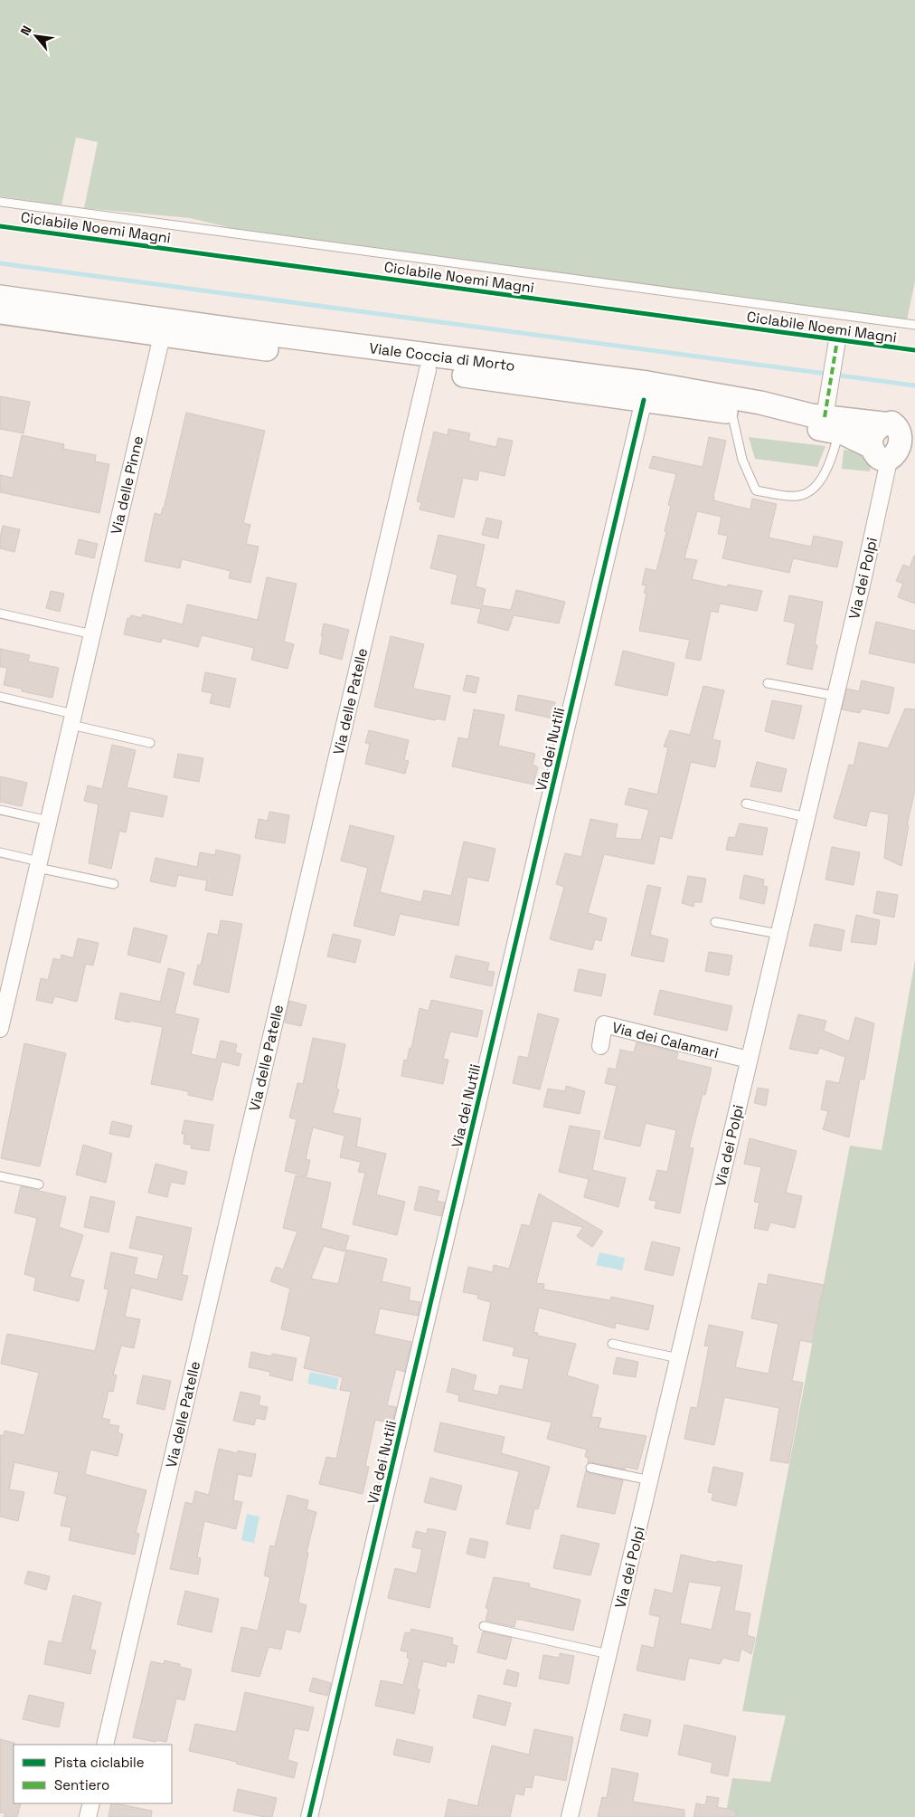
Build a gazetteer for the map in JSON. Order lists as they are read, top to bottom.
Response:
{
  "streets": {
    "street": [
      "Viale Coccia di Morto",
      "Via delle Pinne",
      "Via dei Polpi",
      "Via delle Patelle",
      "Via dei Nutili",
      "Via dei Calamari"
    ],
    "cycle path": ["Ciclabile Noemi Magni"]
  },
  "crossings": [
    ["Viale Coccia di Morto", "Via delle Pinne"],
    ["Viale Coccia di Morto", "Via dei Polpi"],
    ["Viale Coccia di Morto", "Via delle Patelle"],
    ["Viale Coccia di Morto", "Via dei Nutili"],
    ["Via dei Polpi", "Via dei Calamari"]
  ],
  "legend": ["Pista ciclabile", "Sentiero"],
  "north": "top left"
}
